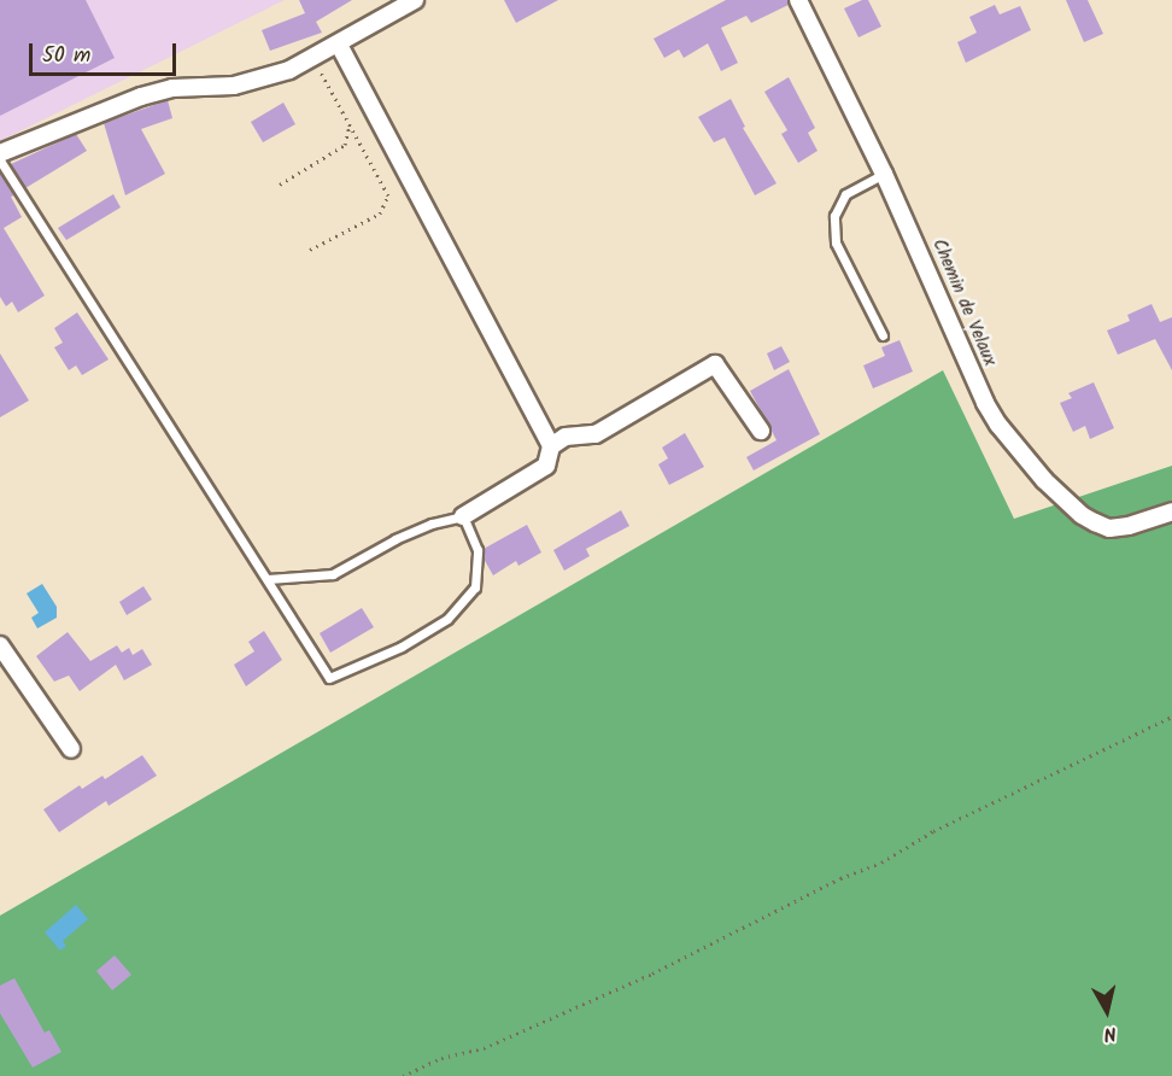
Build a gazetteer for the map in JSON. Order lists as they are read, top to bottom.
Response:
{
  "streets": {
    "street": ["Chemin de Velaux"]
  },
  "scale_bar": "50 m",
  "north": "bottom"
}
